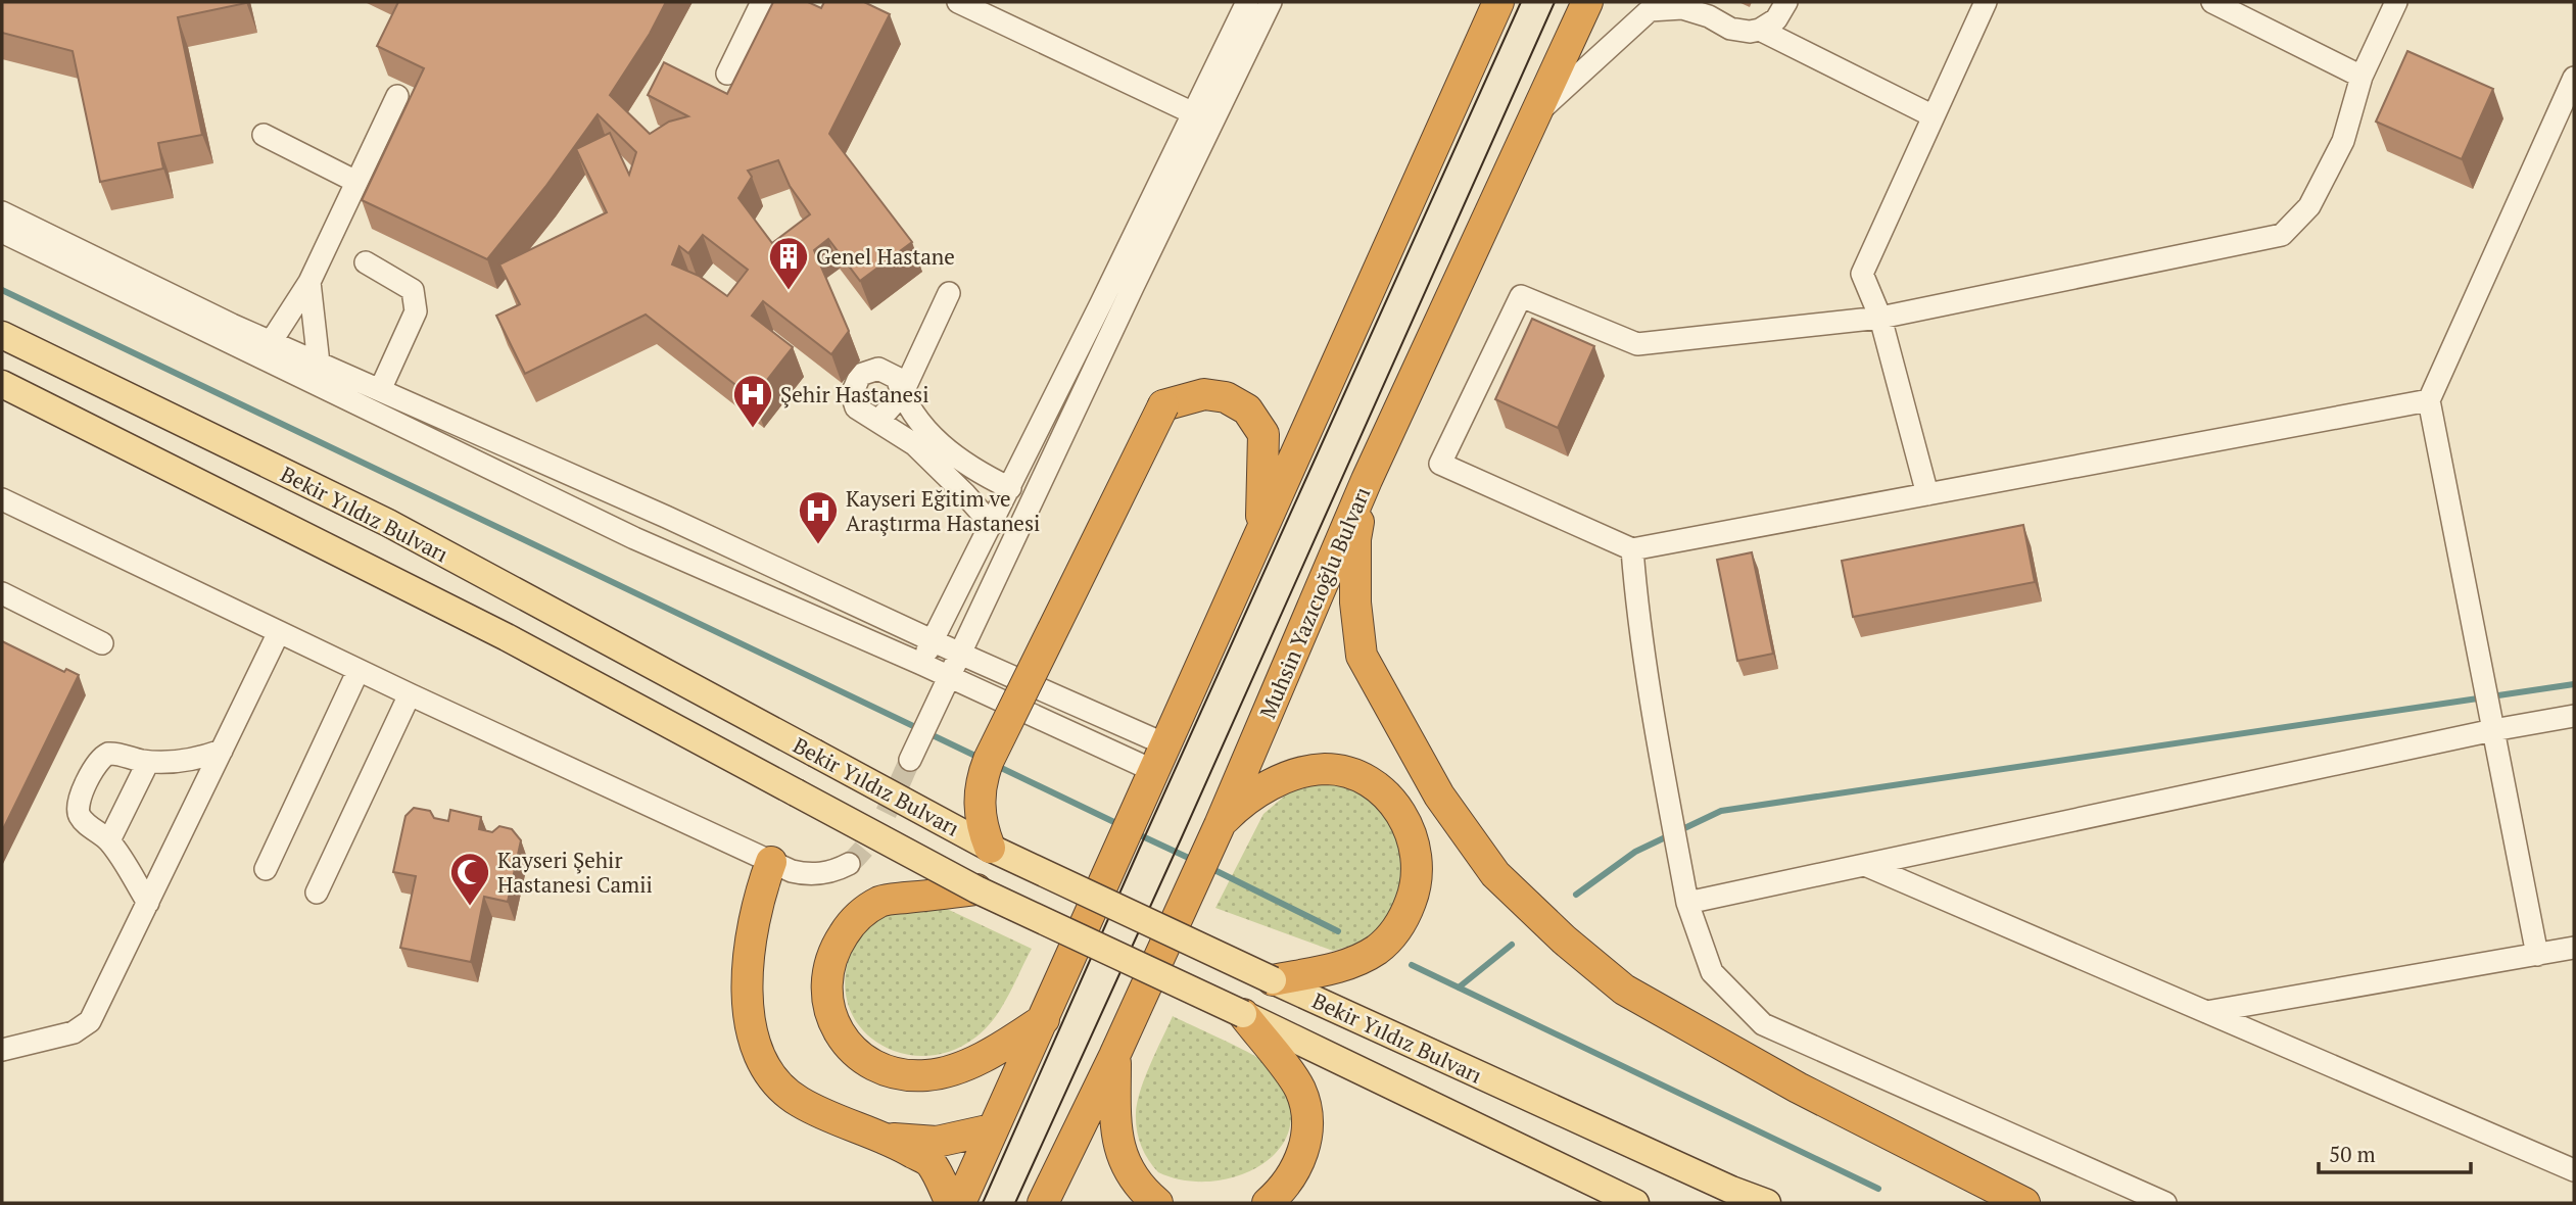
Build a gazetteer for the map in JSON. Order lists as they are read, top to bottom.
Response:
{
  "streets": {
    "highway": ["Muhsin Yazıcıoğlu Bulvarı"],
    "main road": ["Bekir Yıldız Bulvarı"]
  },
  "places": {
    "building": ["Genel Hastane"],
    "hospital": ["Şehir Hastanesi", "Kayseri Eğitim ve Araştırma Hastanesi"],
    "mosque": ["Kayseri Şehir Hastanesi Camii"]
  },
  "scale_bar": "50 m"
}
